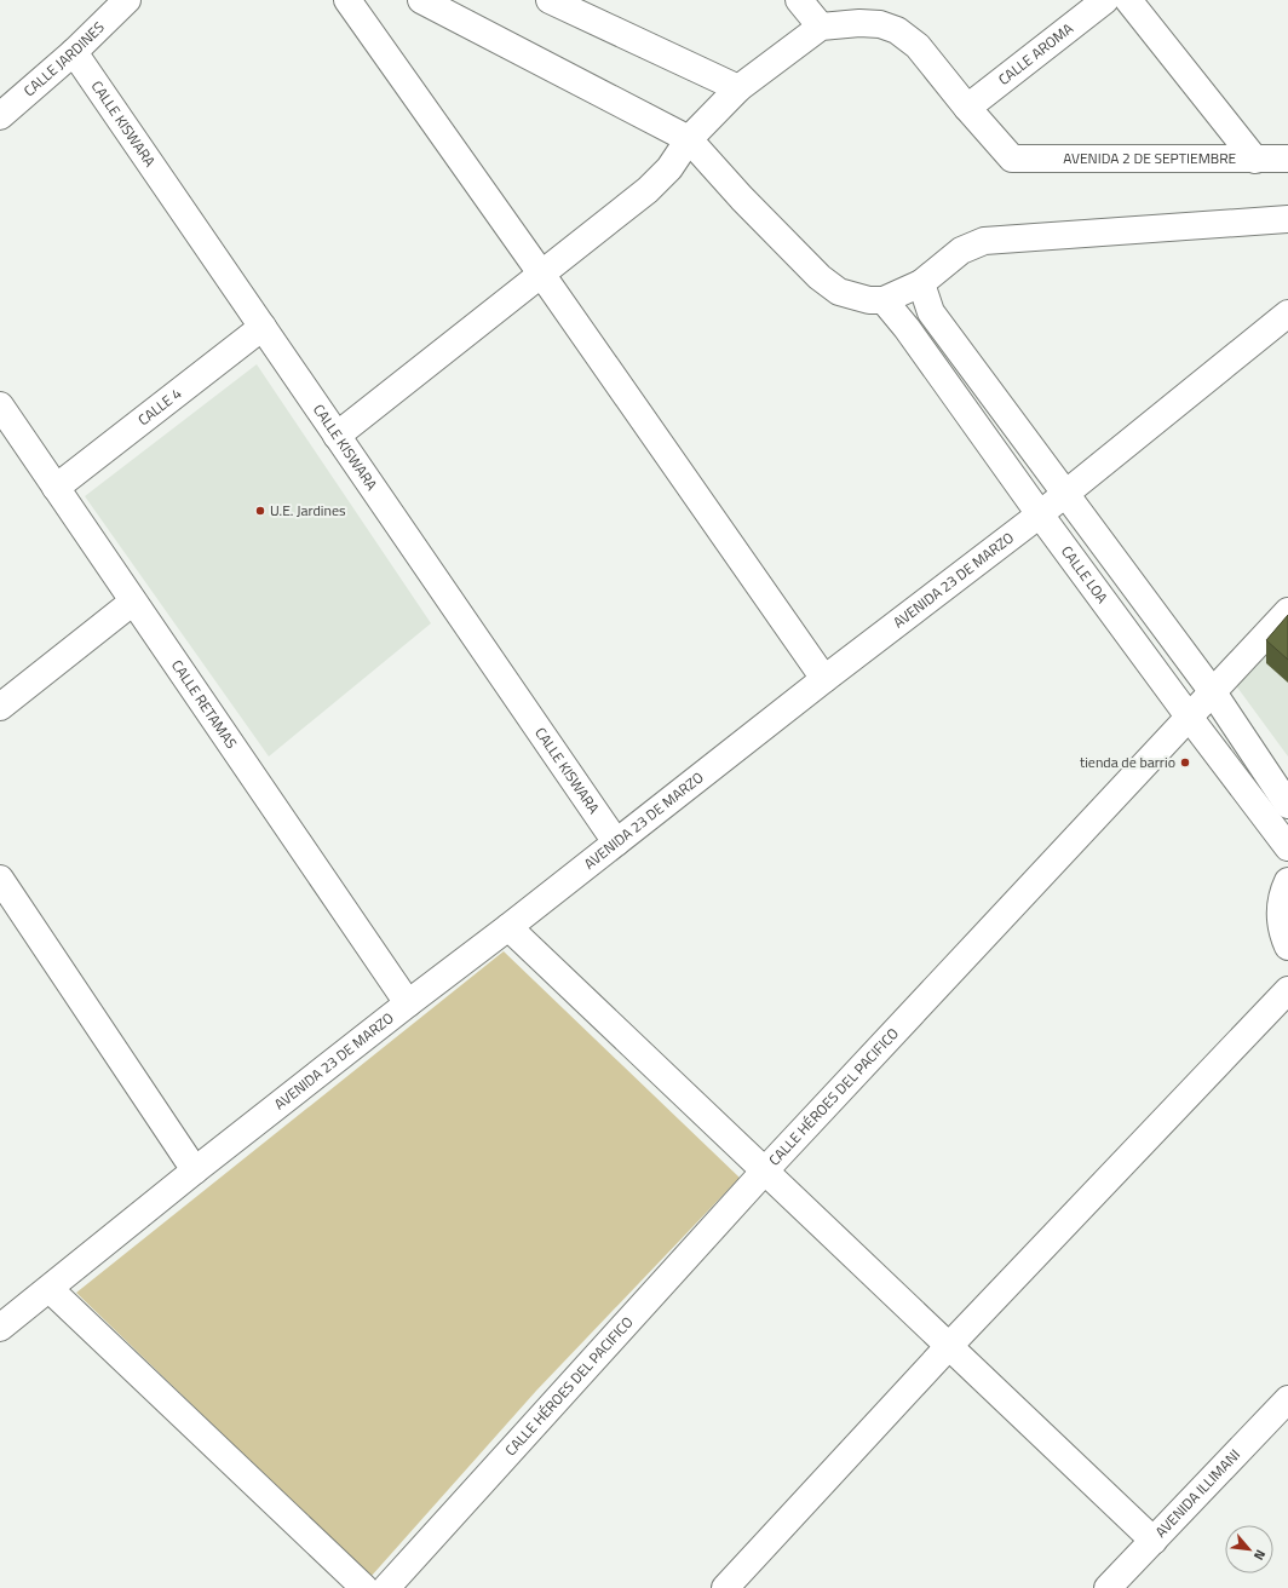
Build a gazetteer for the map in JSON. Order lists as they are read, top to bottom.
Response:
{
  "streets": {
    "street": [
      "CALLE AROMA",
      "CALLE JARDINES",
      "CALLE KISWARA",
      "AVENIDA 2 DE SEPTIEMBRE",
      "CALLE 4",
      "CALLE LOA",
      "AVENIDA 23 DE MARZO",
      "CALLE RETAMAS",
      "CALLE HÉROES DEL PACIFICO",
      "AVENIDA ILLIMANI"
    ]
  },
  "crossings": [
    ["CALLE AROMA", "AVENIDA 2 DE SEPTIEMBRE"],
    ["CALLE JARDINES", "CALLE KISWARA"],
    ["CALLE KISWARA", "CALLE 4"],
    ["CALLE KISWARA", "AVENIDA 23 DE MARZO"],
    ["CALLE 4", "CALLE RETAMAS"],
    ["CALLE LOA", "AVENIDA 23 DE MARZO"],
    ["CALLE LOA", "CALLE HÉROES DEL PACIFICO"],
    ["AVENIDA 23 DE MARZO", "CALLE RETAMAS"]
  ],
  "places": ["U.E. Jardines", "tienda de barrio"],
  "north": "bottom right"
}
